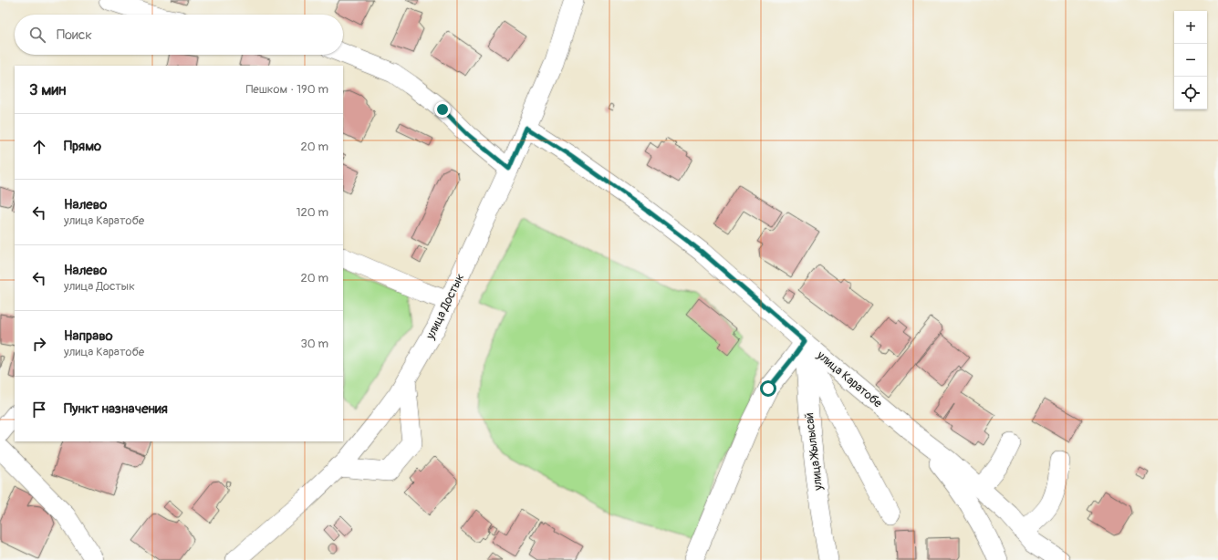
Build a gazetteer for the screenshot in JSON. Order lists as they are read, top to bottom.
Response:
{
  "streets": {
    "street": ["улица Достык", "улица Каратобе", "улица Жылысай"]
  },
  "crossings": [
    ["улица Достык", "улица Каратобе"],
    ["улица Каратобе", "улица Жылысай"]
  ],
  "page": {
    "map_buttons": ["+", "−"],
    "search": "Поиск",
    "heading": ["3 мин", "Пешком · 190 m"],
    "list": [
      ["Прямо", "20 m"],
      ["Налево", "улица Каратобе", "120 m"],
      ["Налево", "улица Достык", "20 m"],
      ["Направо", "улица Каратобе", "30 m"],
      "Пункт назначения"
    ]
  }
}
